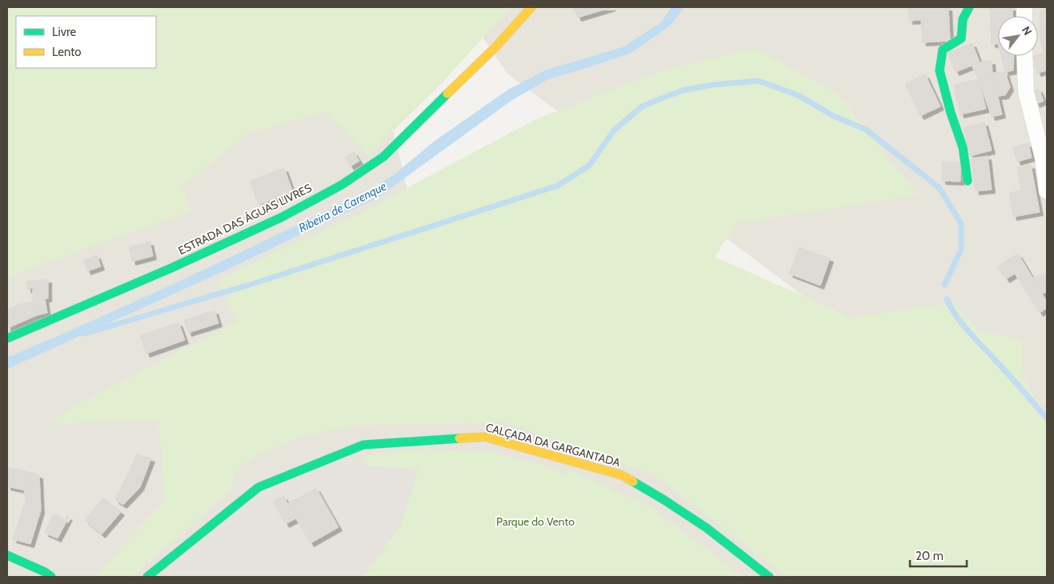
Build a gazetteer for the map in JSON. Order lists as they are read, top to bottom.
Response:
{
  "streets": {
    "street": ["ESTRADA DAS ÁGUAS LIVRES", "CALÇADA DA GARGANTADA"]
  },
  "water": ["Ribeira de Carenque"],
  "parks": ["Parque do Vento"],
  "legend": ["Livre", "Lento"],
  "scale_bar": "20 m",
  "north": "top right"
}
